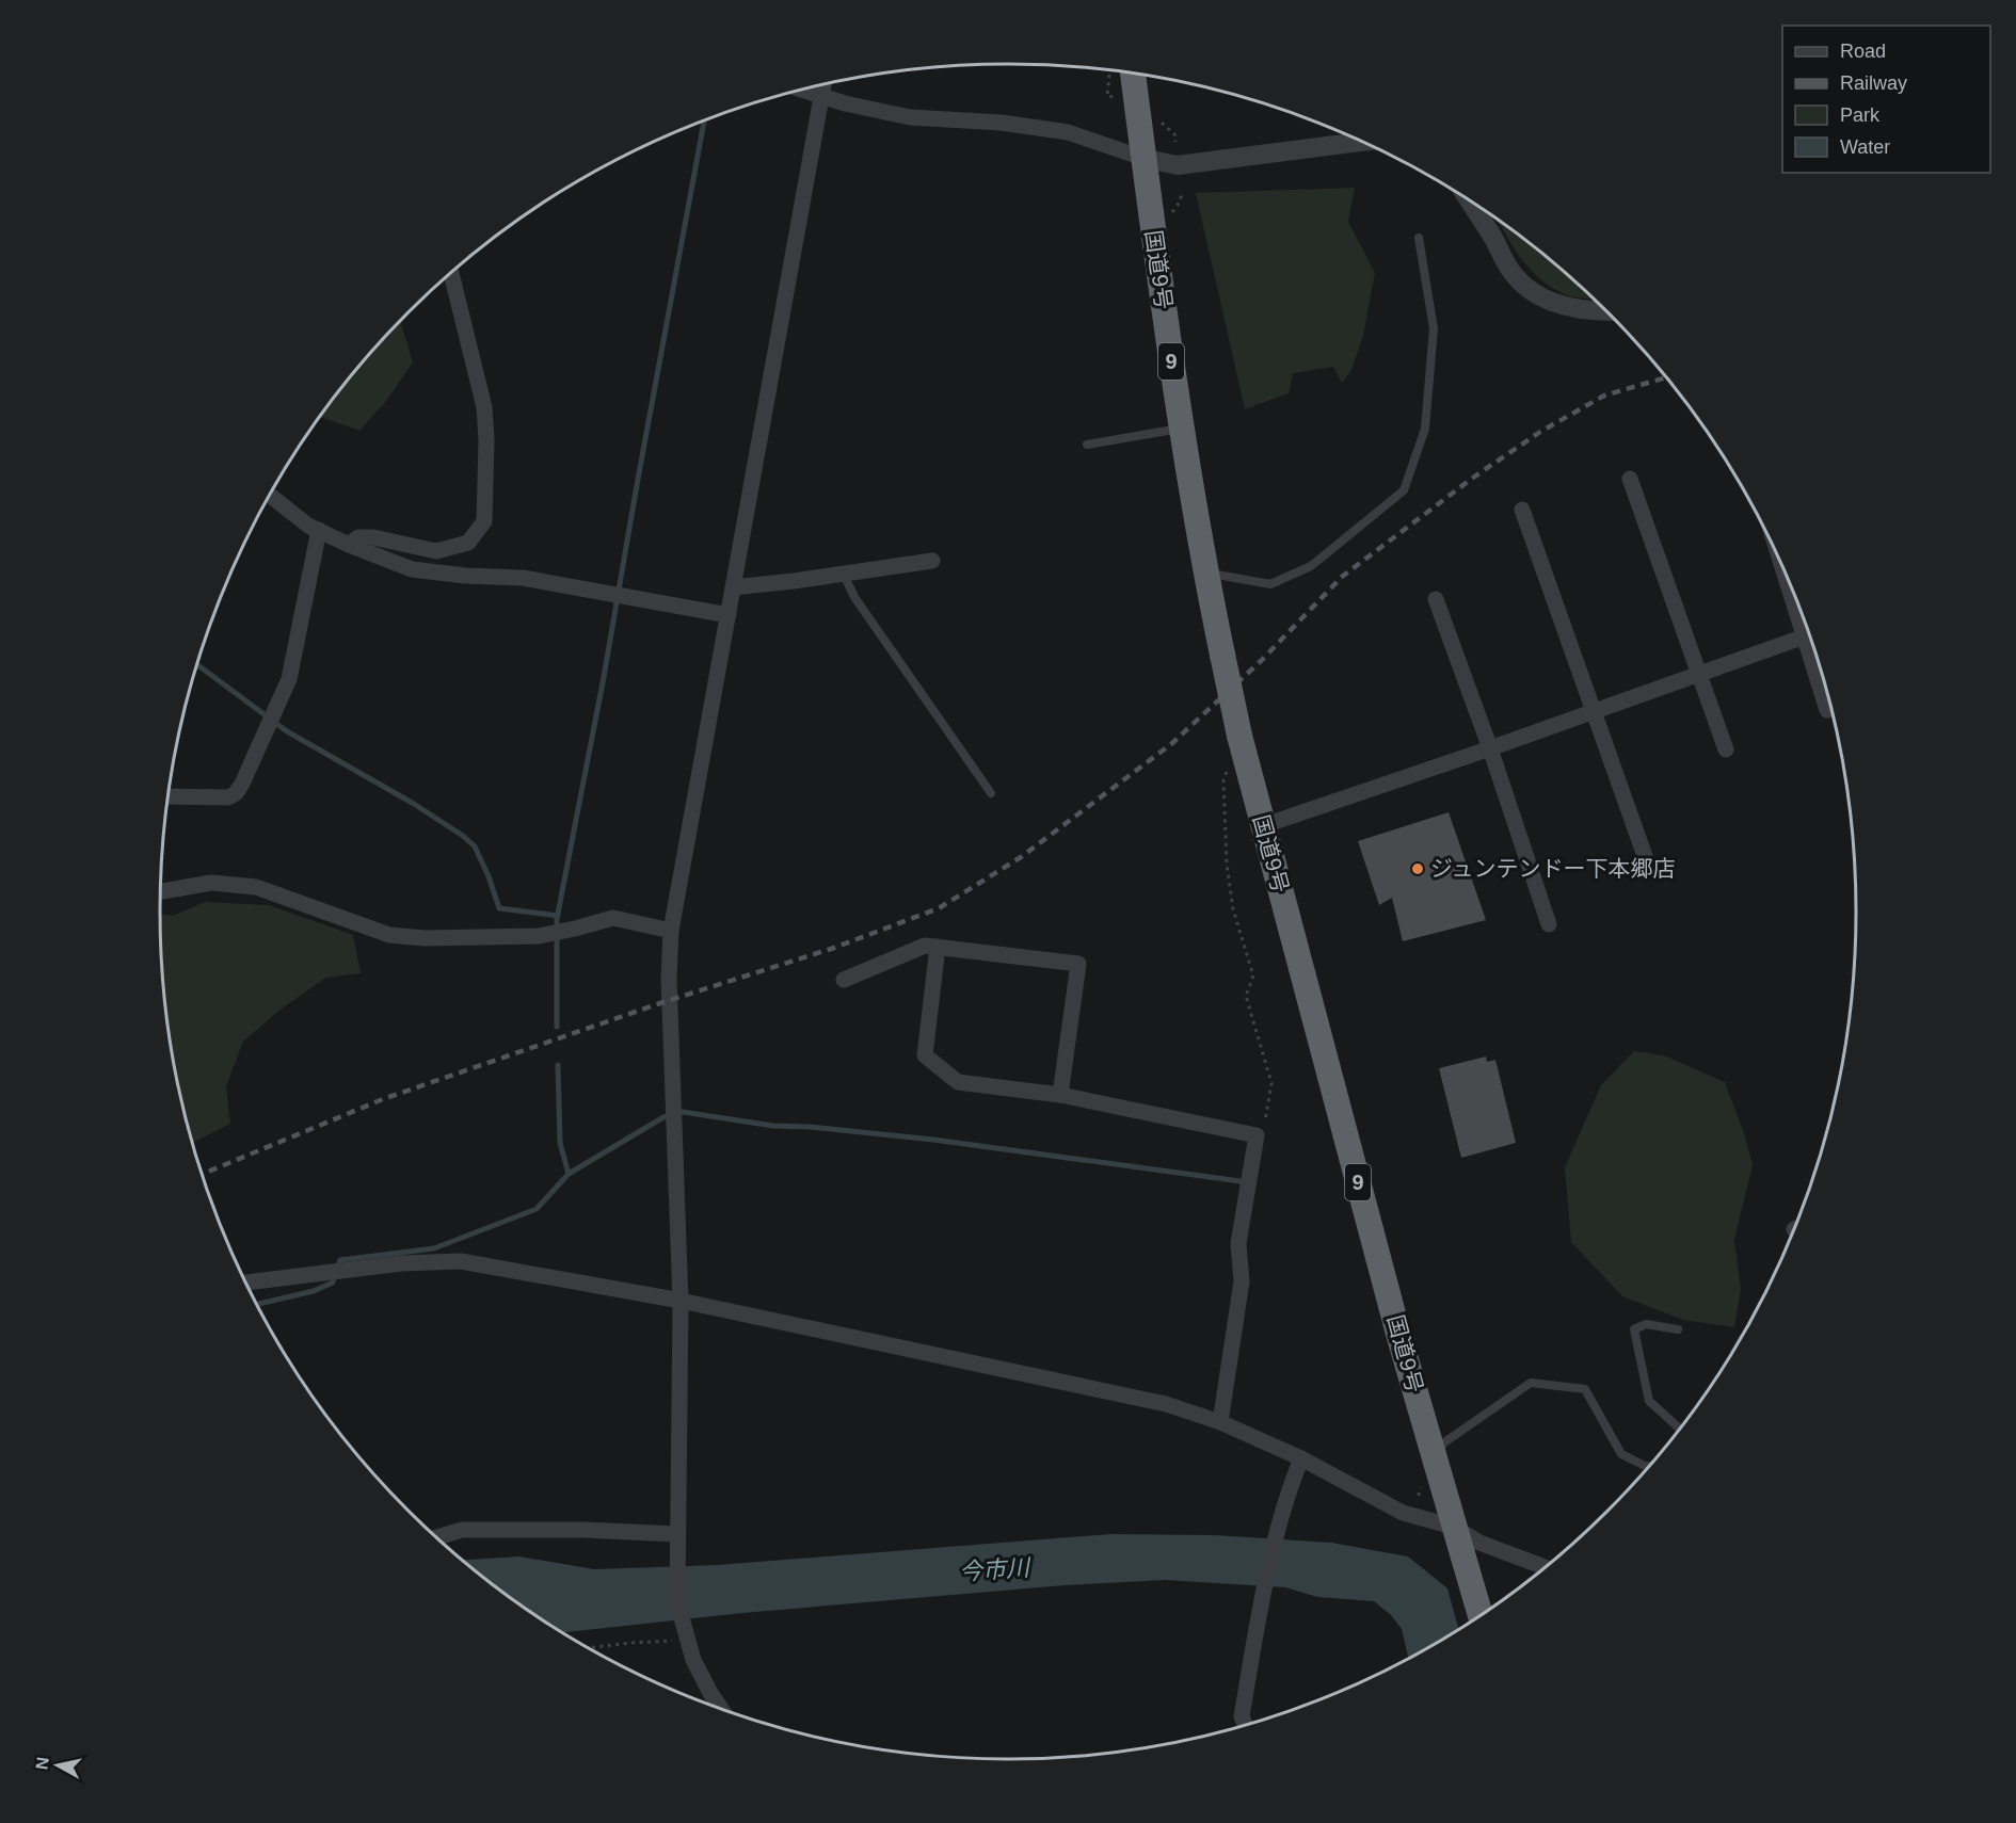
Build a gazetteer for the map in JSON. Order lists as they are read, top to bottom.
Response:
{
  "streets": {
    "highway": ["国道9号", "9"]
  },
  "water": ["今市川"],
  "places": ["ジュンテンドー下本郷店"],
  "legend": [
    "Road",
    "Railway",
    "Park",
    "Water"
  ],
  "north": "left"
}
